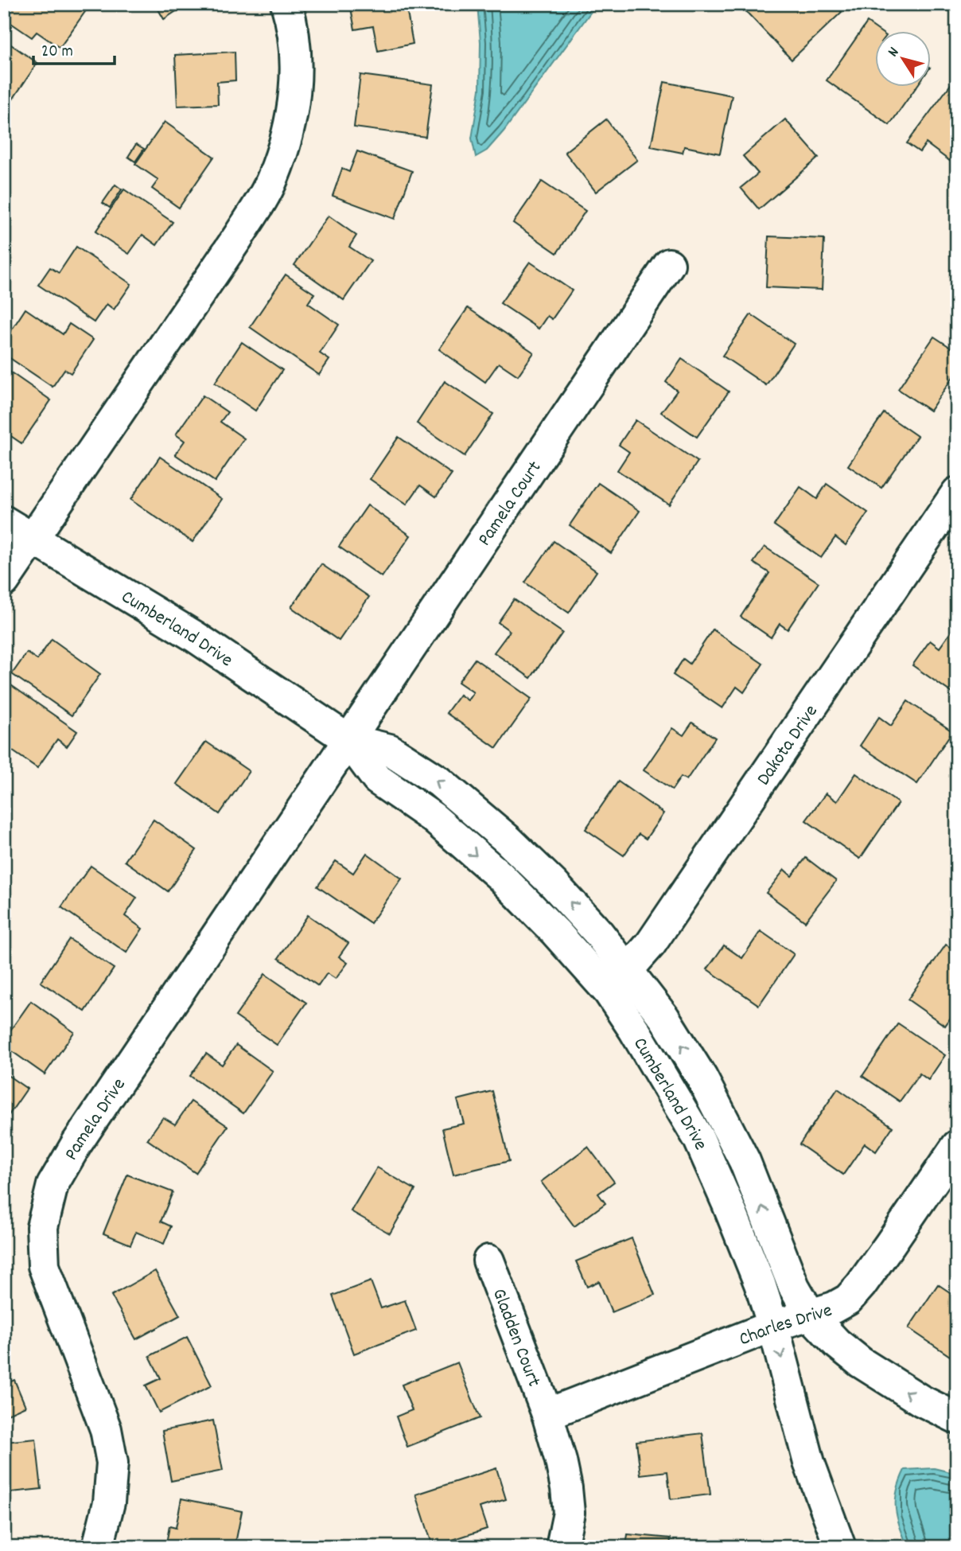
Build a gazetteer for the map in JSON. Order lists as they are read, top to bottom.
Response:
{
  "streets": {
    "street": [
      "Pamela Court",
      "Cumberland Drive",
      "Dakota Drive",
      "Pamela Drive",
      "Charles Drive",
      "Gladden Court"
    ]
  },
  "crossings": [
    ["Pamela Court", "Cumberland Drive"],
    ["Pamela Court", "Pamela Drive"],
    ["Cumberland Drive", "Dakota Drive"],
    ["Cumberland Drive", "Pamela Drive"],
    ["Cumberland Drive", "Charles Drive"],
    ["Charles Drive", "Gladden Court"]
  ],
  "scale_bar": "20 m",
  "north": "top left"
}
